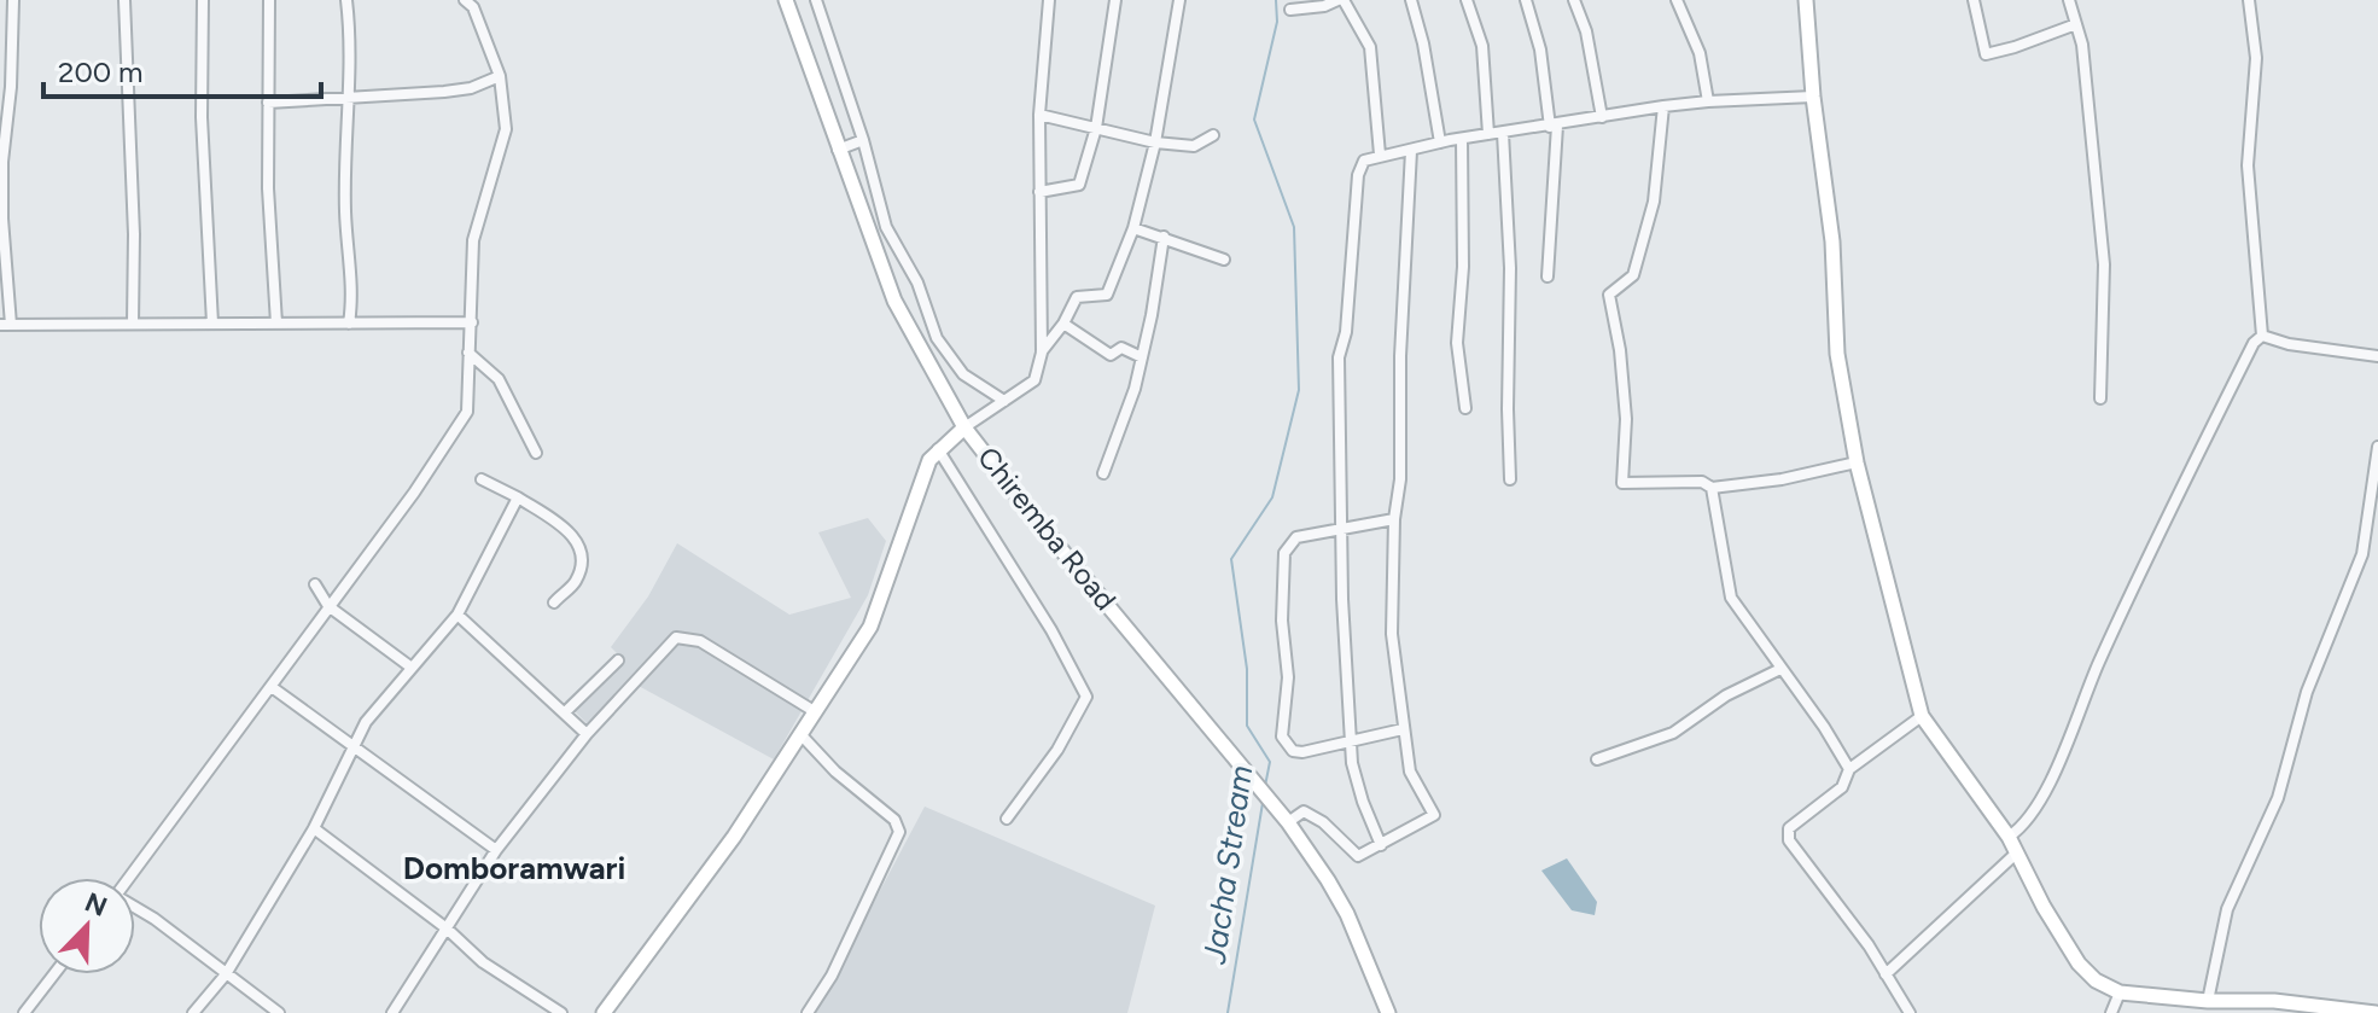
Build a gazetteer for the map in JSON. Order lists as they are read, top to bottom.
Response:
{
  "streets": {
    "street": ["Chiremba Road"]
  },
  "districts": ["Domboramwari"],
  "water": ["Jacha Stream"],
  "scale_bar": "200 m",
  "north": "top right"
}
